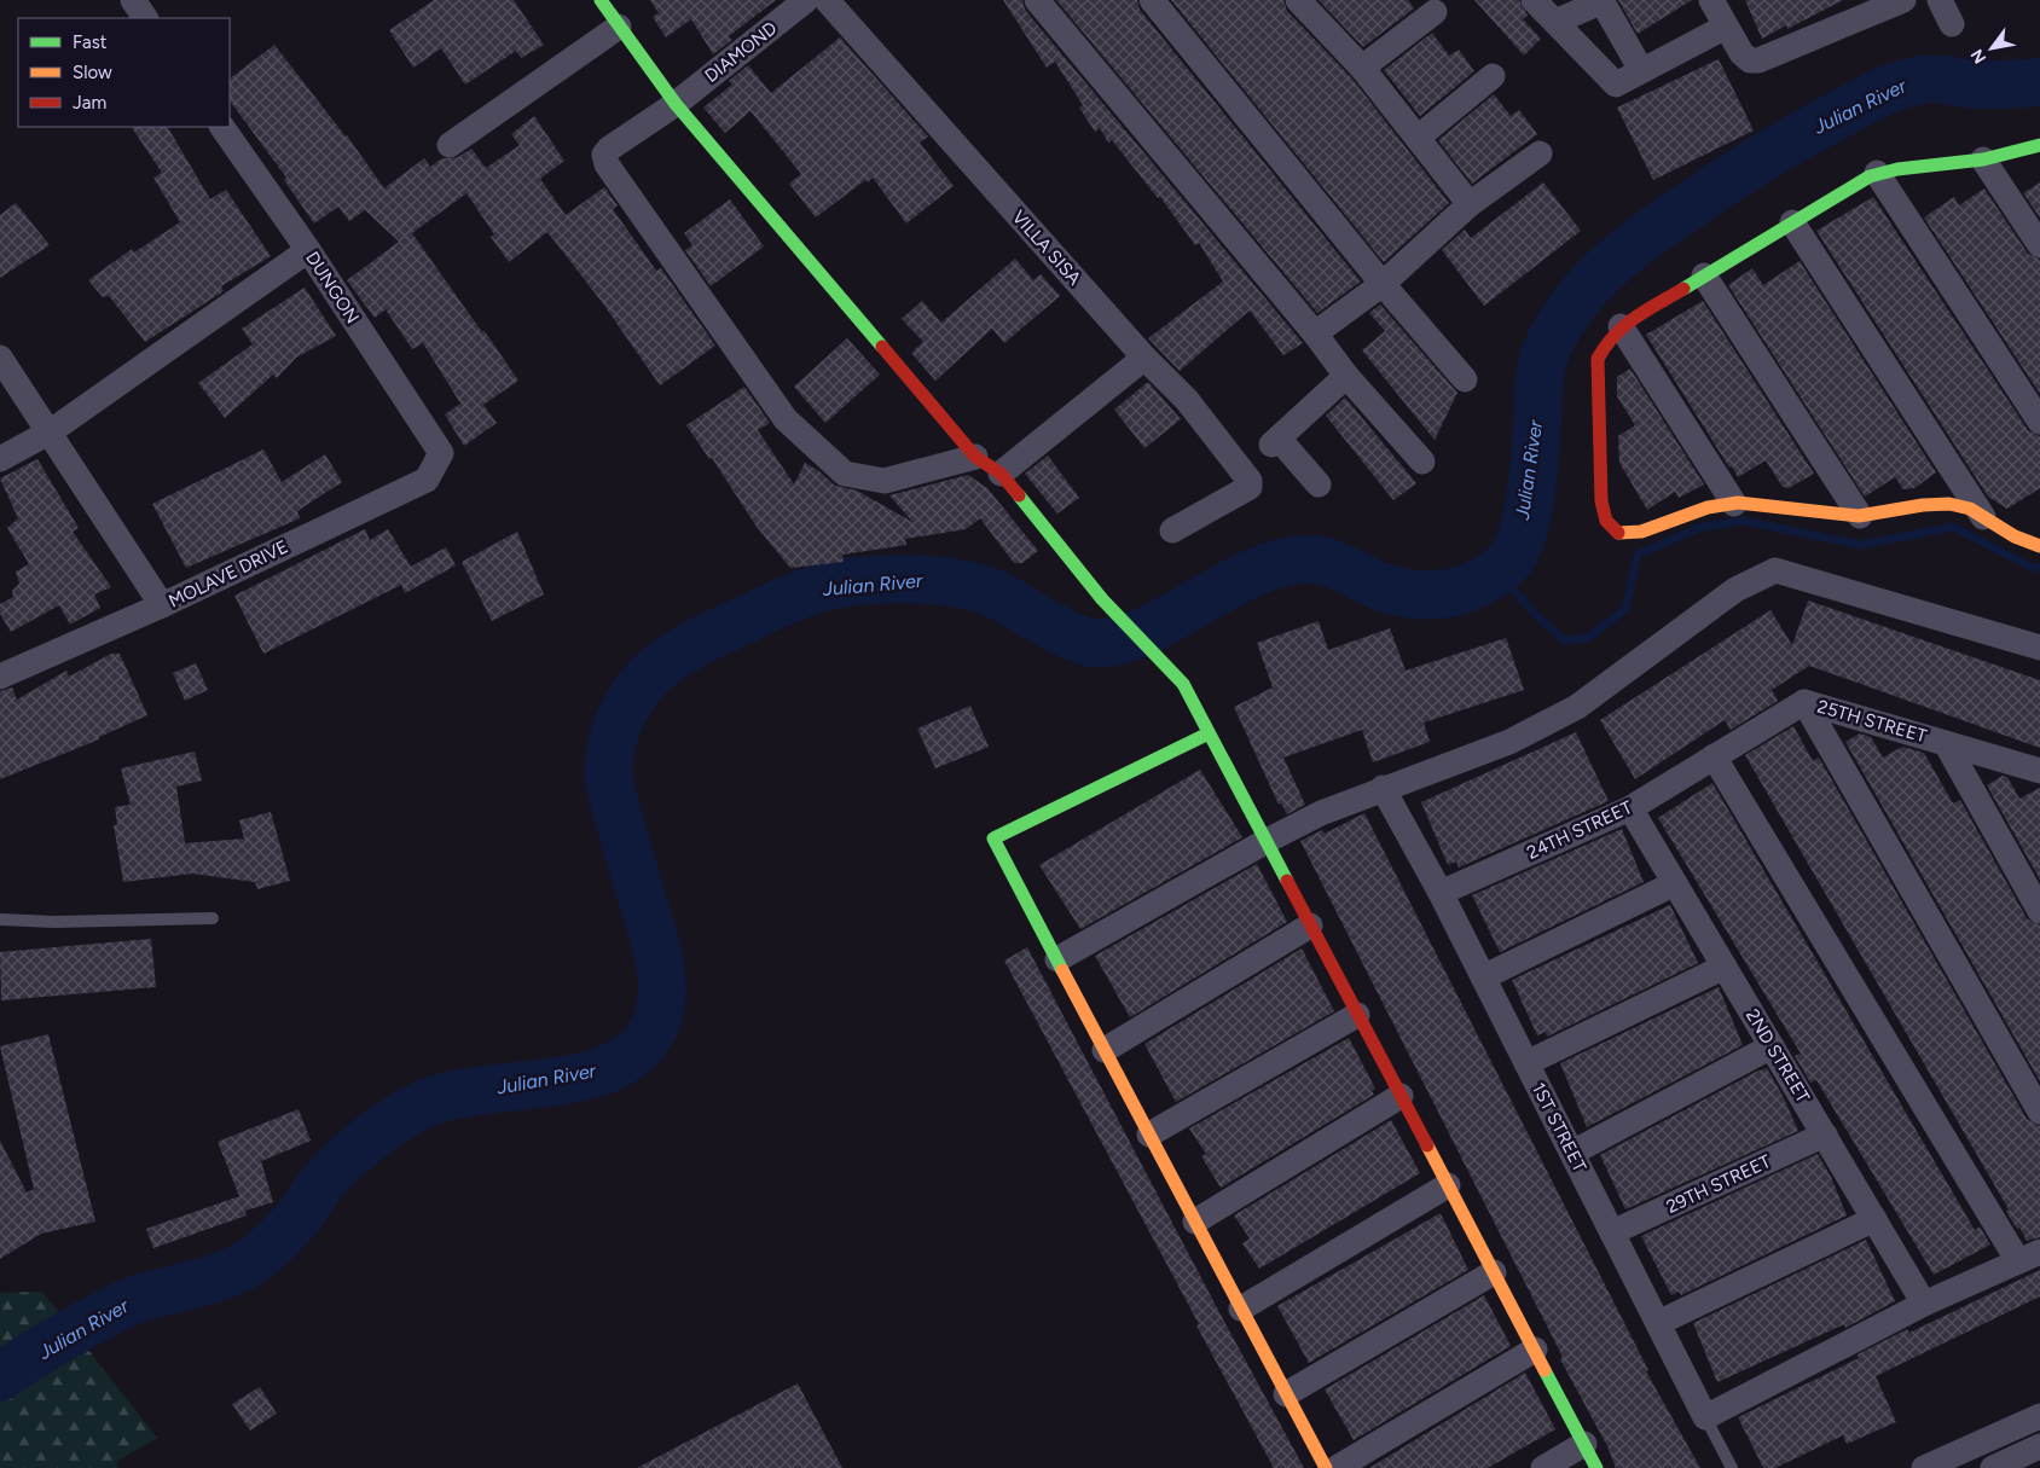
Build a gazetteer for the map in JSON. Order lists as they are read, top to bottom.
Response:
{
  "streets": {
    "street": [
      "DIAMOND",
      "VILLA SISA",
      "DUNGON",
      "MOLAVE DRIVE",
      "25TH STREET",
      "24TH STREET",
      "2ND STREET",
      "1ST STREET",
      "29TH STREET"
    ]
  },
  "crossings": [
    ["DUNGON", "MOLAVE DRIVE"],
    ["25TH STREET", "24TH STREET"],
    ["24TH STREET", "2ND STREET"],
    ["24TH STREET", "1ST STREET"],
    ["2ND STREET", "29TH STREET"],
    ["1ST STREET", "29TH STREET"]
  ],
  "water": ["Julian River"],
  "legend": ["Fast", "Slow", "Jam"],
  "north": "bottom left"
}
